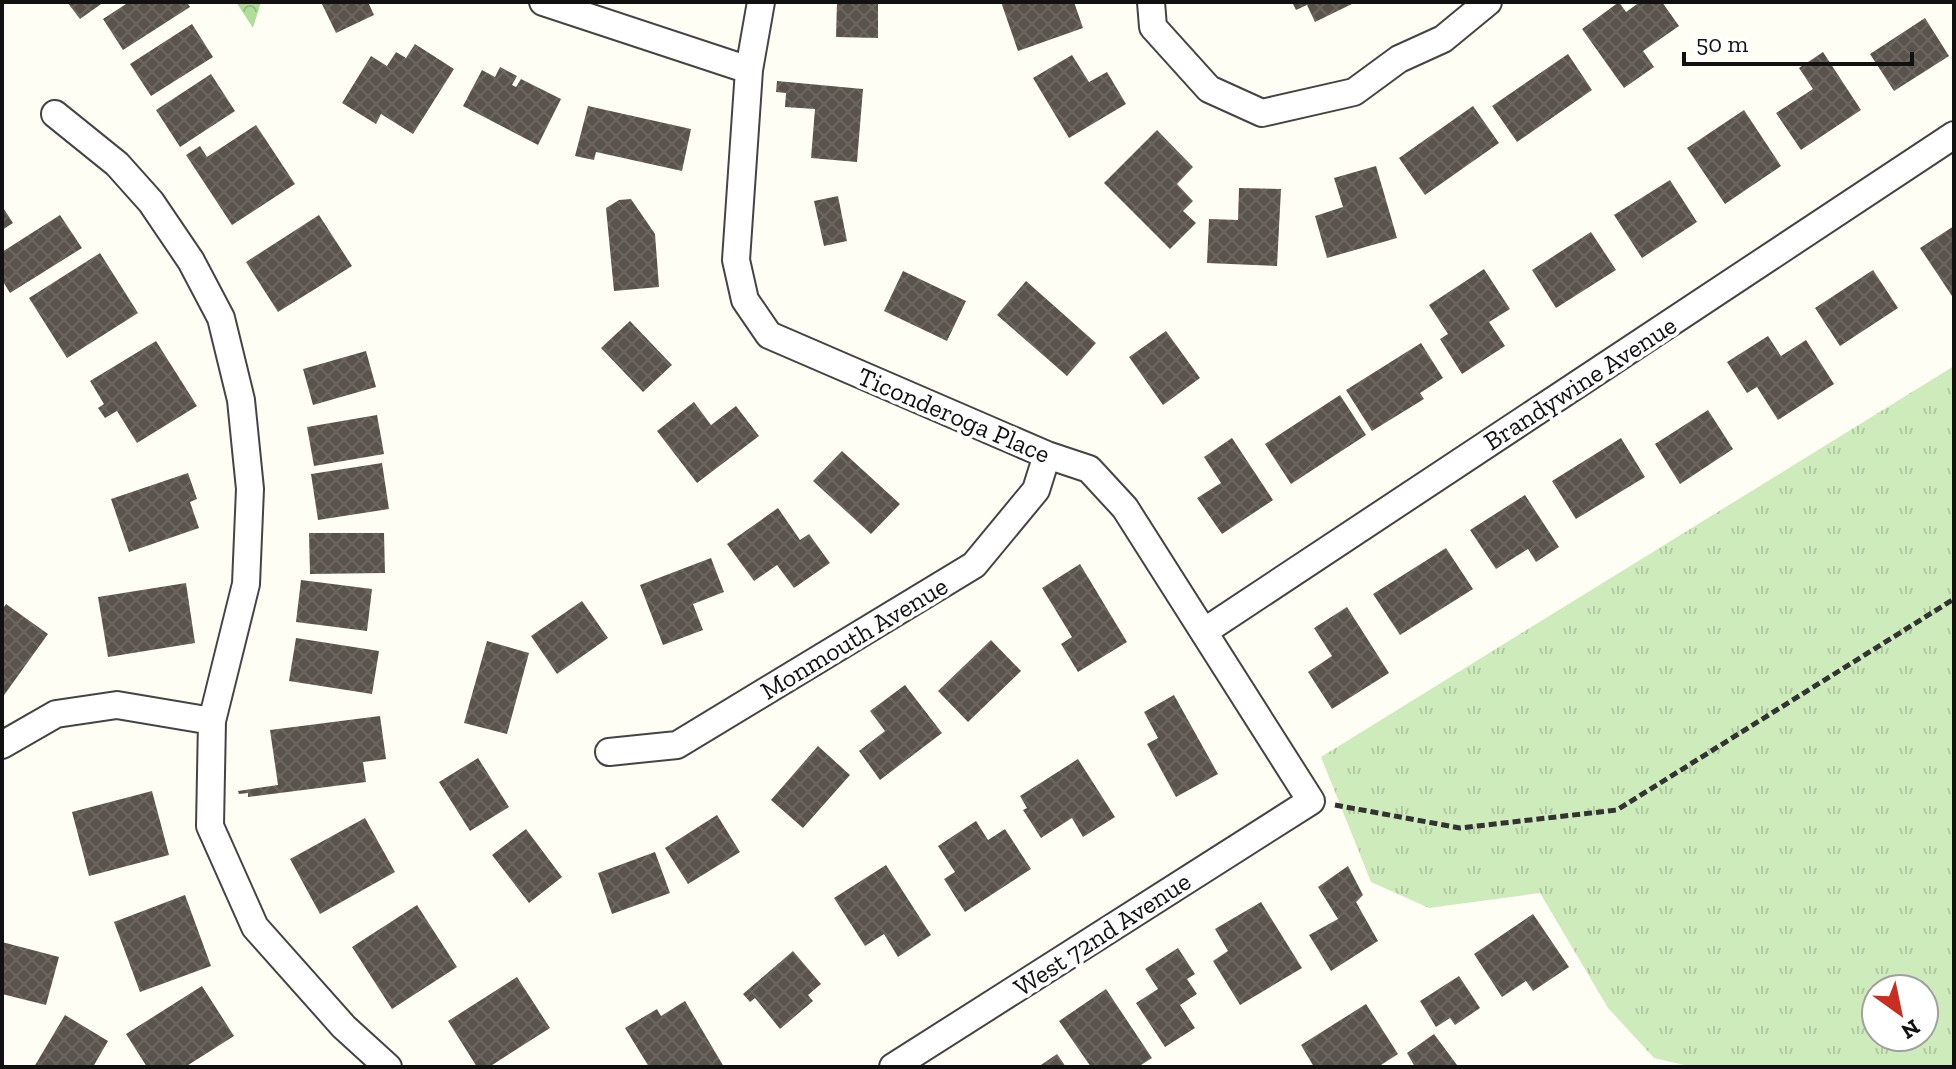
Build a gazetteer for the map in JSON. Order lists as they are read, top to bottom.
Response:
{
  "streets": {
    "street": [
      "Brandywine Avenue",
      "Ticonderoga Place",
      "Monmouth Avenue",
      "West 72nd Avenue"
    ]
  },
  "crossings": [
    ["Brandywine Avenue", "Ticonderoga Place"],
    ["Ticonderoga Place", "Monmouth Avenue"],
    ["Ticonderoga Place", "West 72nd Avenue"]
  ],
  "scale_bar": "50 m",
  "north": "bottom right"
}
